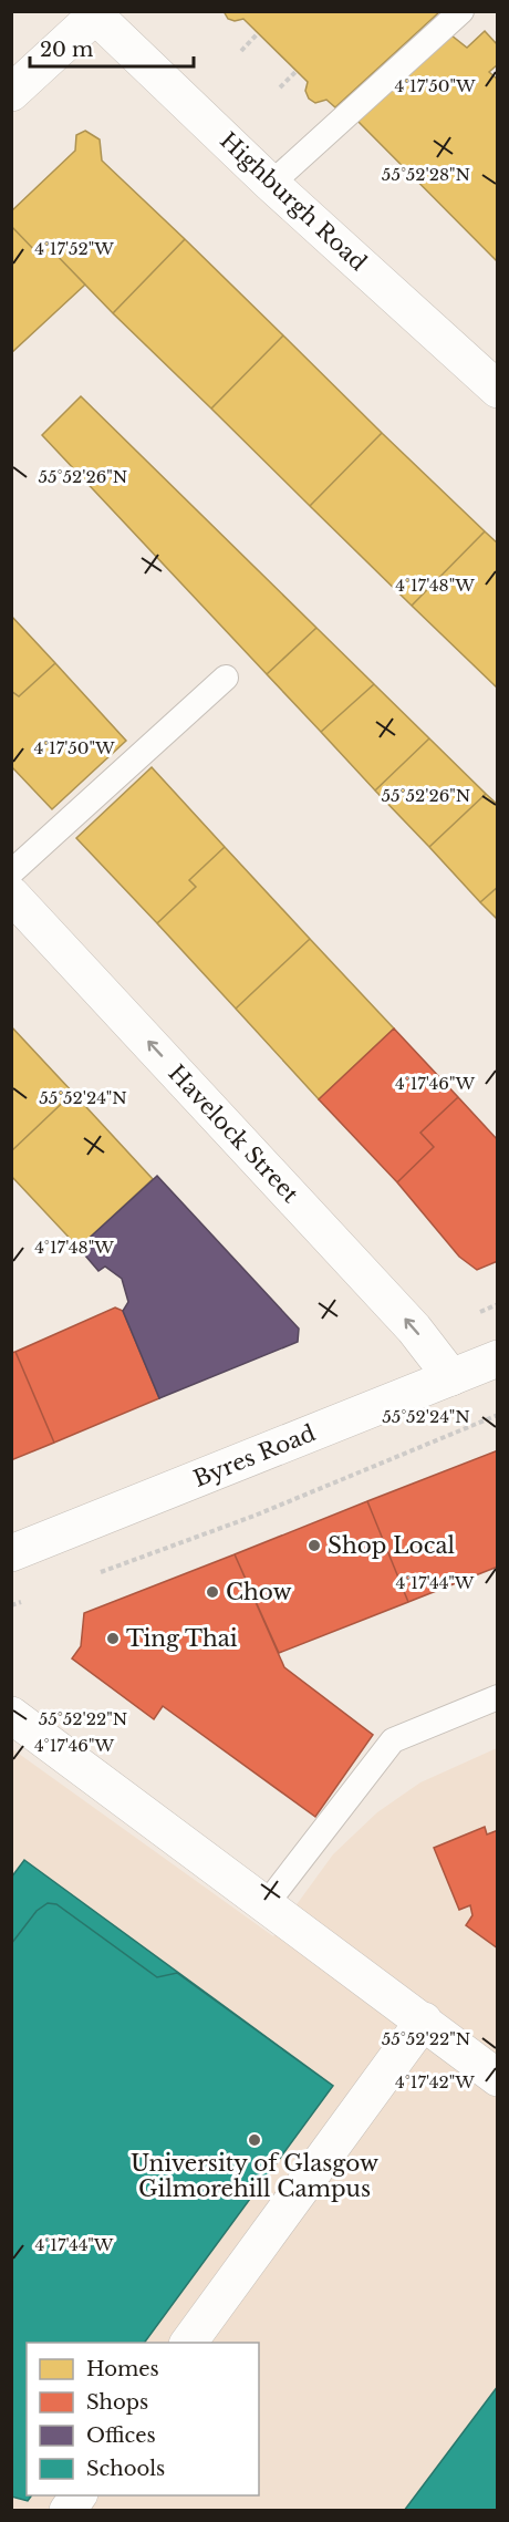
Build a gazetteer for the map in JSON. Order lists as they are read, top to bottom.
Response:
{
  "streets": {
    "street": ["Highburgh Road", "Havelock Street", "Byres Road"]
  },
  "crossings": [
    ["Havelock Street", "Byres Road"]
  ],
  "one_way": ["Havelock Street"],
  "places": [
    "Shop Local",
    "Chow",
    "Ting Thai",
    "University of Glasgow Gilmorehill Campus"
  ],
  "legend": [
    "Homes",
    "Shops",
    "Offices",
    "Schools"
  ],
  "scale_bar": "20 m",
  "coordinates": [
    "4°17'50\"W",
    "55°52'28\"N",
    "4°17'52\"W",
    "55°52'26\"N",
    "4°17'48\"W",
    "4°17'46\"W",
    "55°52'24\"N",
    "4°17'44\"W",
    "55°52'22\"N",
    "4°17'42\"W"
  ]
}
